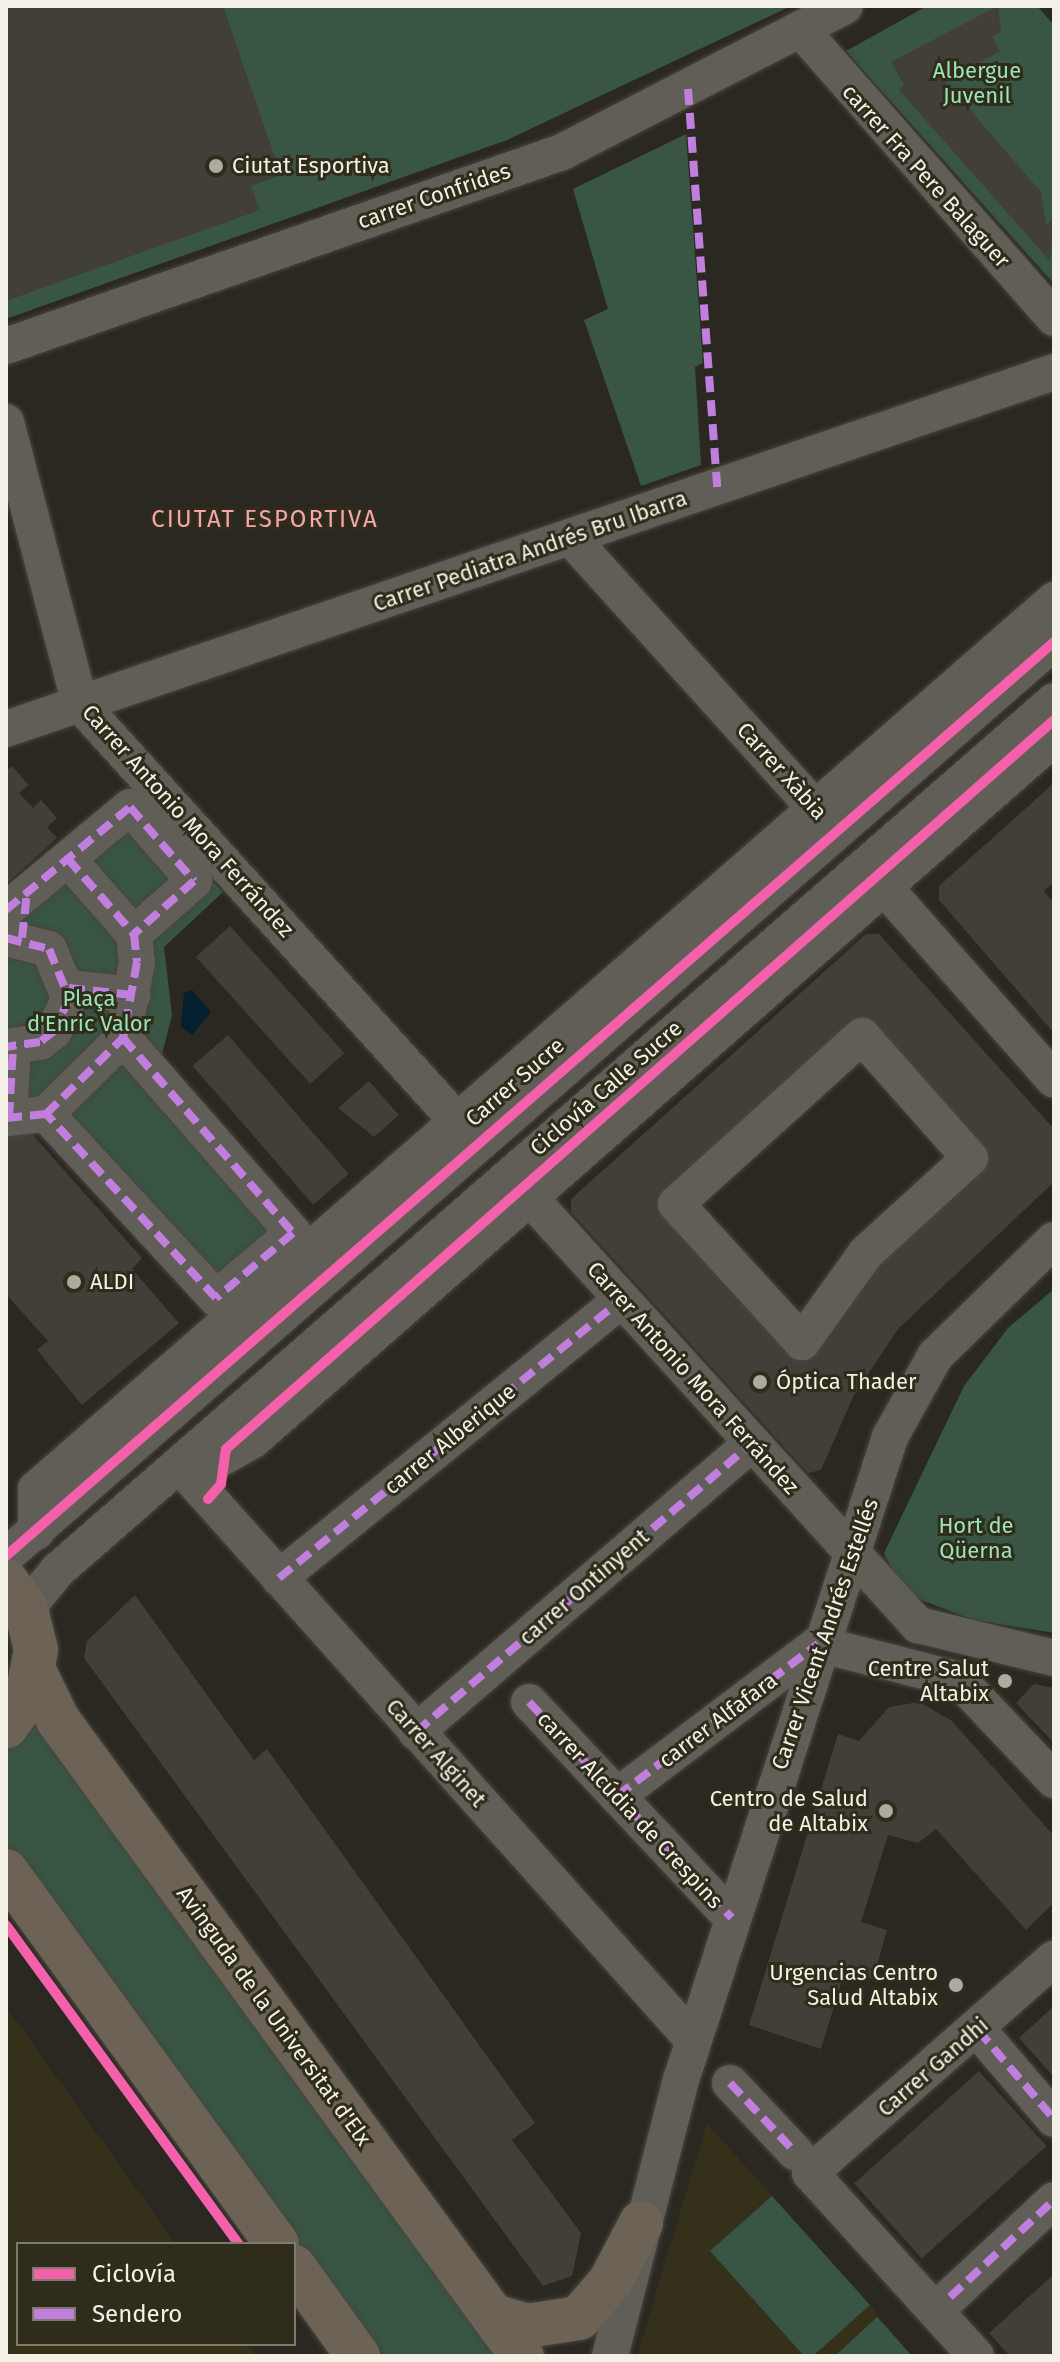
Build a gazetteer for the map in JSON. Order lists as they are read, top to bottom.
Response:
{
  "streets": {
    "highway": ["Avinguda de la Universitat d'Elx"],
    "street": [
      "carrer Fra Pere Balaguer",
      "carrer Confrides",
      "Carrer Pediatra Andrés Bru Ibarra",
      "Carrer Xàbia",
      "Carrer Antonio Mora Ferrández",
      "Carrer Sucre",
      "carrer Alberique",
      "carrer Ontinyent",
      "Carrer Vicent Andrés Estellés",
      "carrer Alfafara",
      "Carrer Alginet",
      "carrer Alcúdia de Crespins",
      "Carrer Gandhi"
    ],
    "cycle path": ["Ciclovía Calle Sucre"]
  },
  "crossings": [
    ["carrer Fra Pere Balaguer", "carrer Confrides"],
    ["Carrer Pediatra Andrés Bru Ibarra", "Carrer Xàbia"],
    ["Carrer Pediatra Andrés Bru Ibarra", "Carrer Antonio Mora Ferrández"],
    ["Carrer Xàbia", "Carrer Sucre"],
    ["Carrer Antonio Mora Ferrández", "Carrer Sucre"],
    ["Carrer Antonio Mora Ferrández", "carrer Alberique"],
    ["Carrer Antonio Mora Ferrández", "carrer Ontinyent"],
    ["Carrer Antonio Mora Ferrández", "Carrer Vicent Andrés Estellés"],
    ["carrer Alberique", "Carrer Alginet"],
    ["carrer Ontinyent", "Carrer Alginet"],
    ["Carrer Vicent Andrés Estellés", "carrer Alfafara"],
    ["Carrer Vicent Andrés Estellés", "Carrer Alginet"],
    ["Carrer Vicent Andrés Estellés", "carrer Alcúdia de Crespins"],
    ["carrer Alfafara", "carrer Alcúdia de Crespins"]
  ],
  "districts": ["CIUTAT ESPORTIVA"],
  "parks": ["Albergue Juvenil", "Plaça d'Enric Valor", "Hort de Qüerna"],
  "places": [
    "Ciutat Esportiva",
    "ALDI",
    "Óptica Thader",
    "Centre Salut Altabix",
    "Centro de Salud de Altabix",
    "Urgencias Centro Salud Altabix"
  ],
  "legend": ["Ciclovía", "Sendero"]
}
